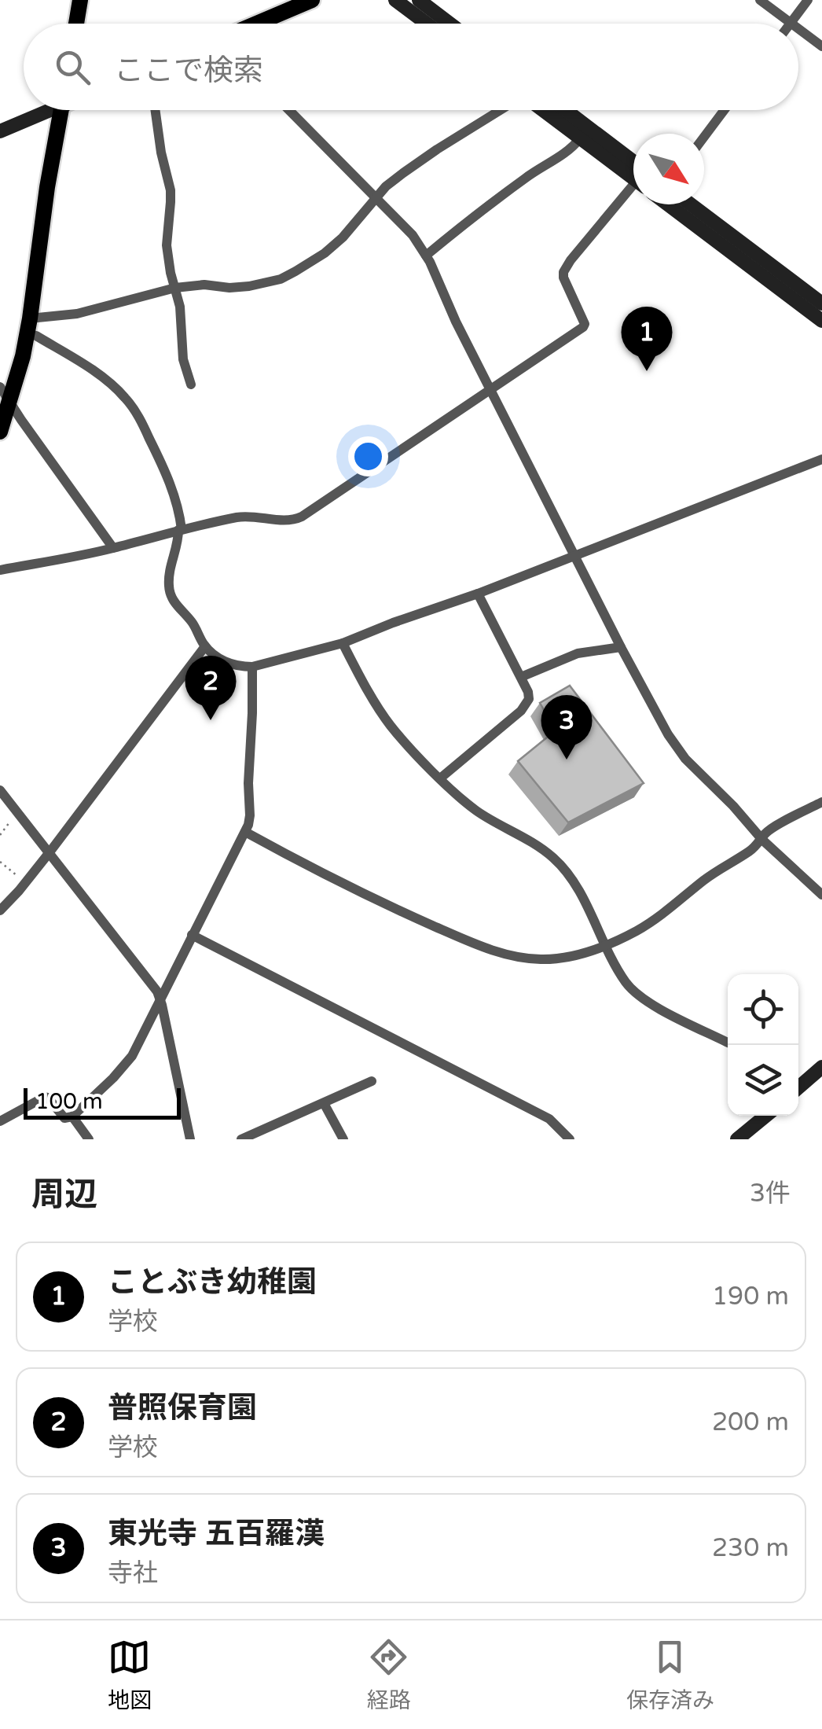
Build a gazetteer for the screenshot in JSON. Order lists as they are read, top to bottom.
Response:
{
  "scale_bar": "100 m",
  "north": "bottom right",
  "page": {
    "search": "ここで検索",
    "pins": ["1", "2", "3"],
    "scale": "100 m",
    "heading": ["周辺", "3件"],
    "list": [
      {
        "mark": "1",
        "name": "ことぶき幼稚園",
        "note": "学校",
        "value": "190 m"
      },
      {
        "mark": "2",
        "name": "普照保育園",
        "note": "学校",
        "value": "200 m"
      },
      {
        "mark": "3",
        "name": "東光寺 五百羅漢",
        "note": "寺社",
        "value": "230 m"
      }
    ],
    "nav": ["地図", "経路", "保存済み"]
  }
}
